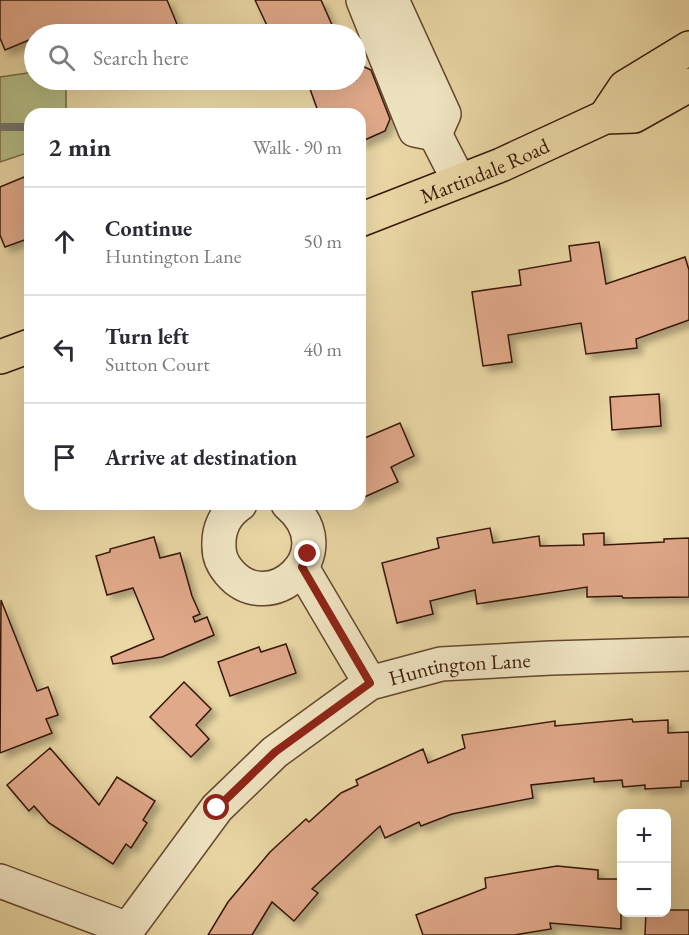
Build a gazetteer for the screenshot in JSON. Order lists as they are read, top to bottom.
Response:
{
  "streets": {
    "main road": ["Martindale Road"],
    "street": ["Huntington Lane"]
  },
  "page": {
    "search": "Search here",
    "heading": ["2 min", "Walk · 90 m"],
    "list": [
      ["Continue", "Huntington Lane", "50 m"],
      ["Turn left", "Sutton Court", "40 m"],
      "Arrive at destination"
    ],
    "map_buttons": ["+", "−"]
  }
}
